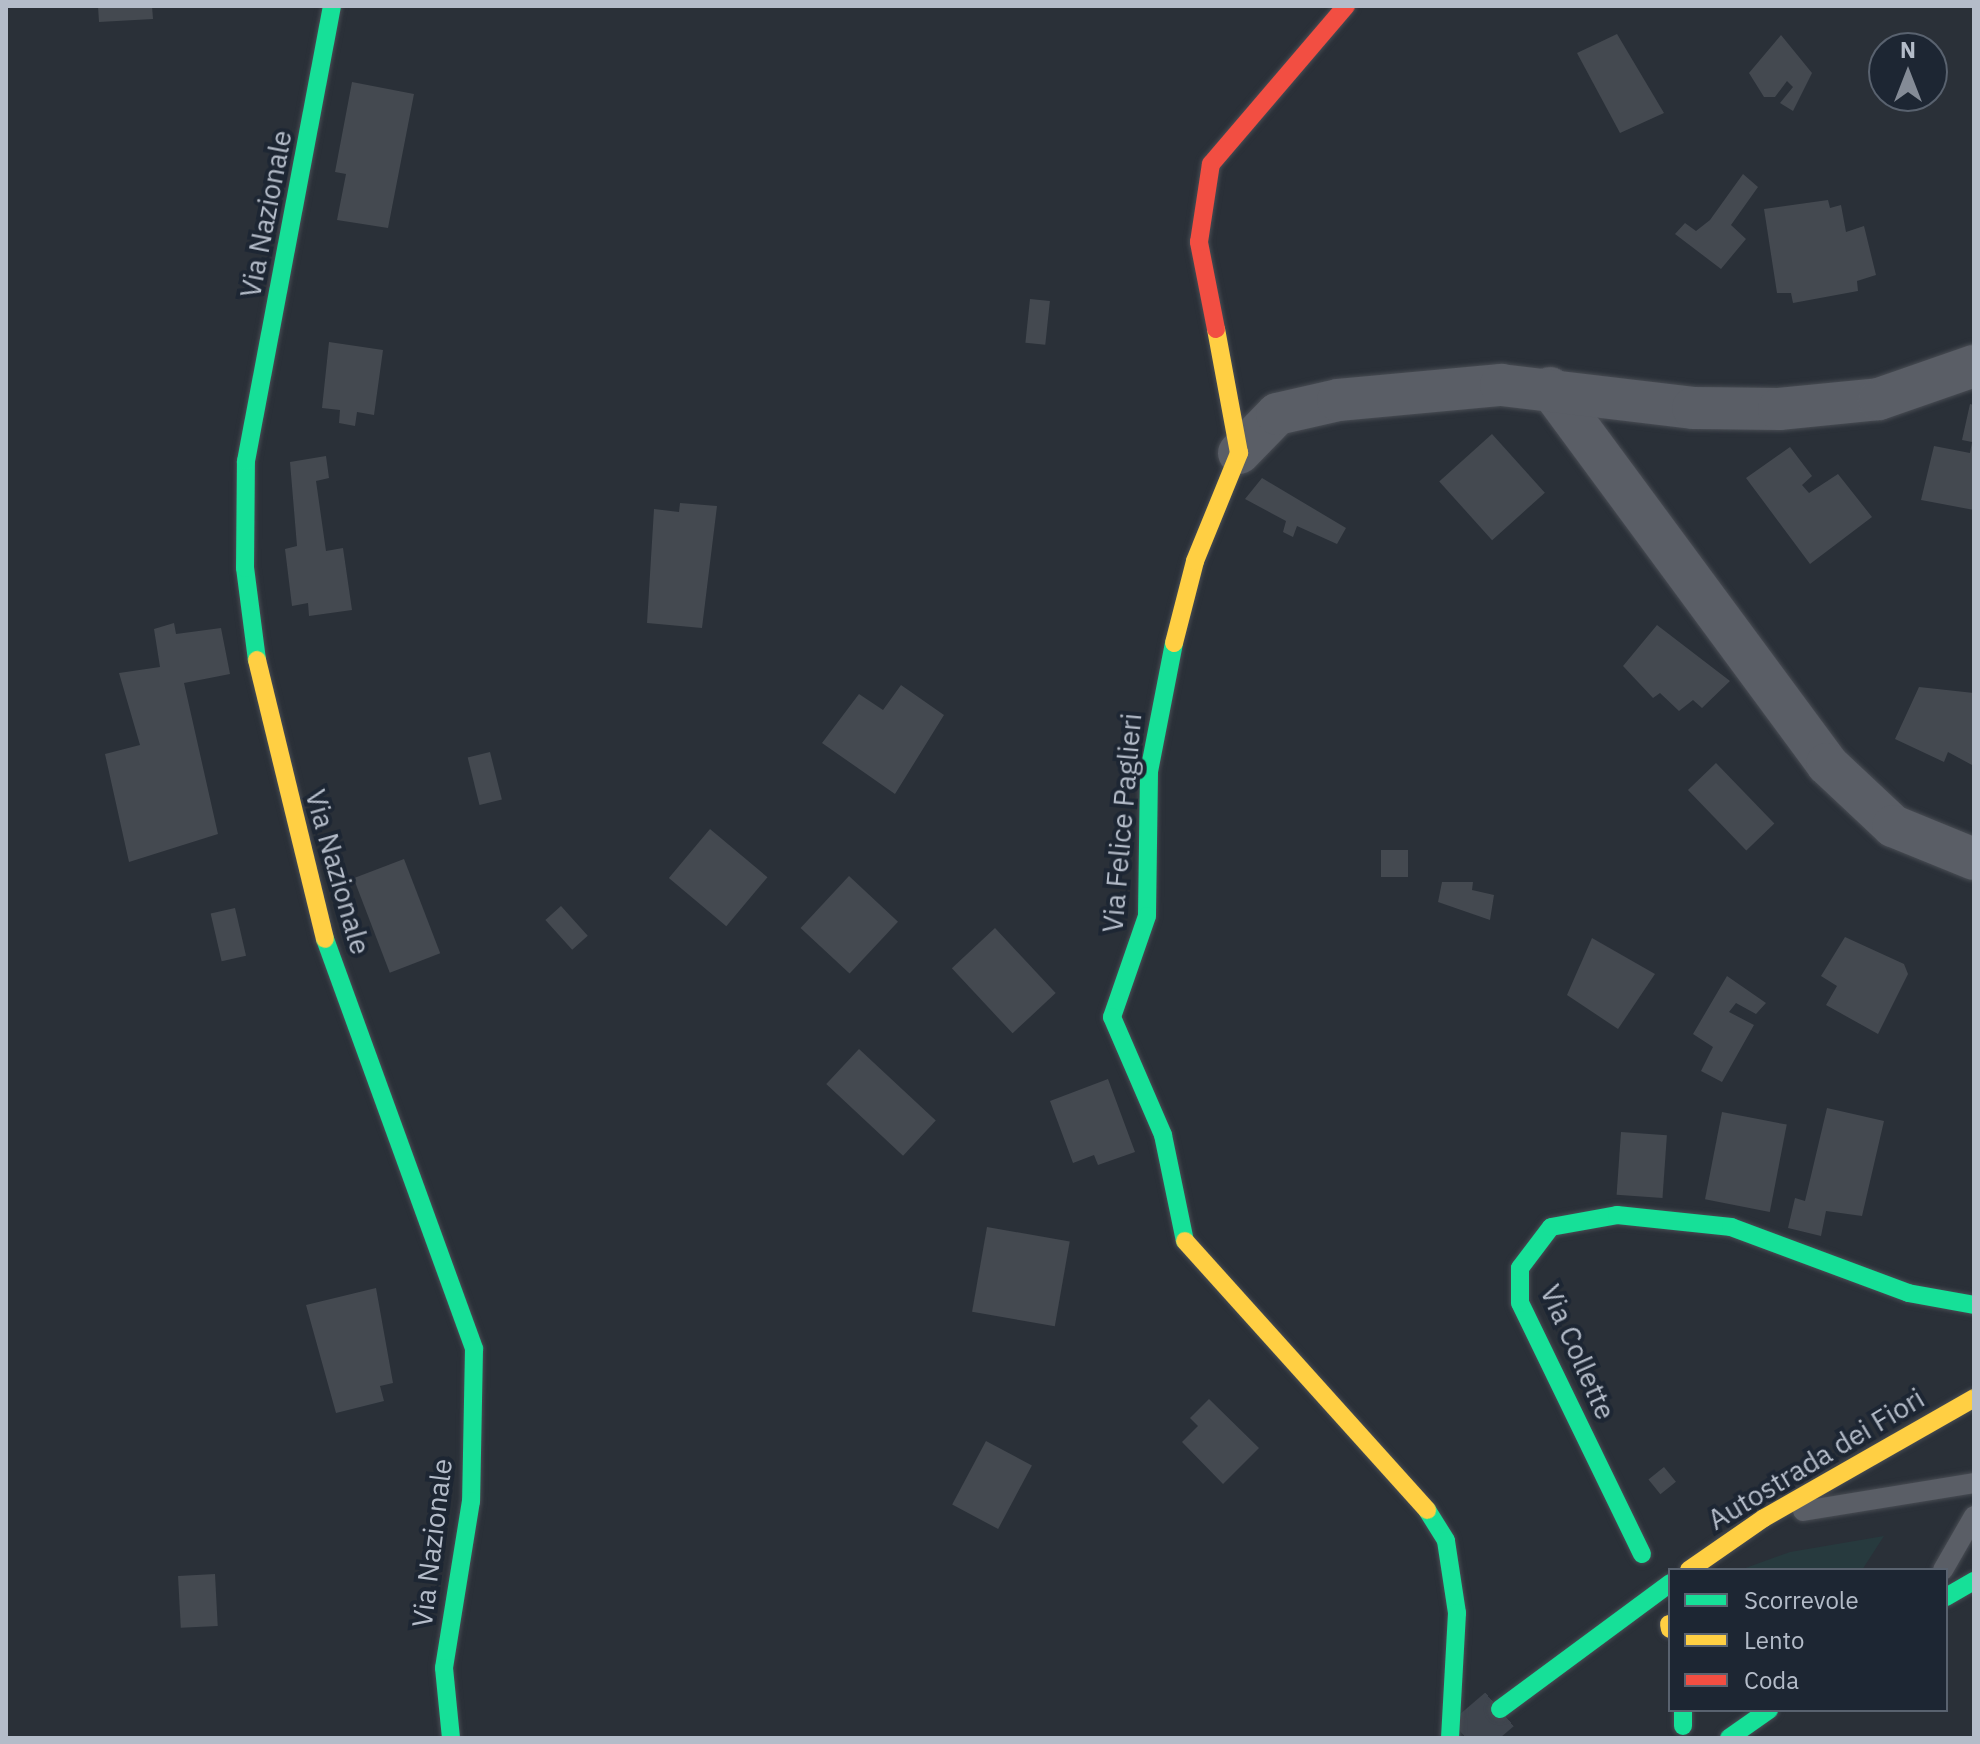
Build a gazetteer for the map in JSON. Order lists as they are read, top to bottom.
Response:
{
  "streets": {
    "main road": [
      "Via Nazionale",
      "Via Felice Paglieri",
      "Via Collette",
      "Autostrada dei Fiori"
    ]
  },
  "legend": ["Scorrevole", "Lento", "Coda"],
  "north": "top"
}
